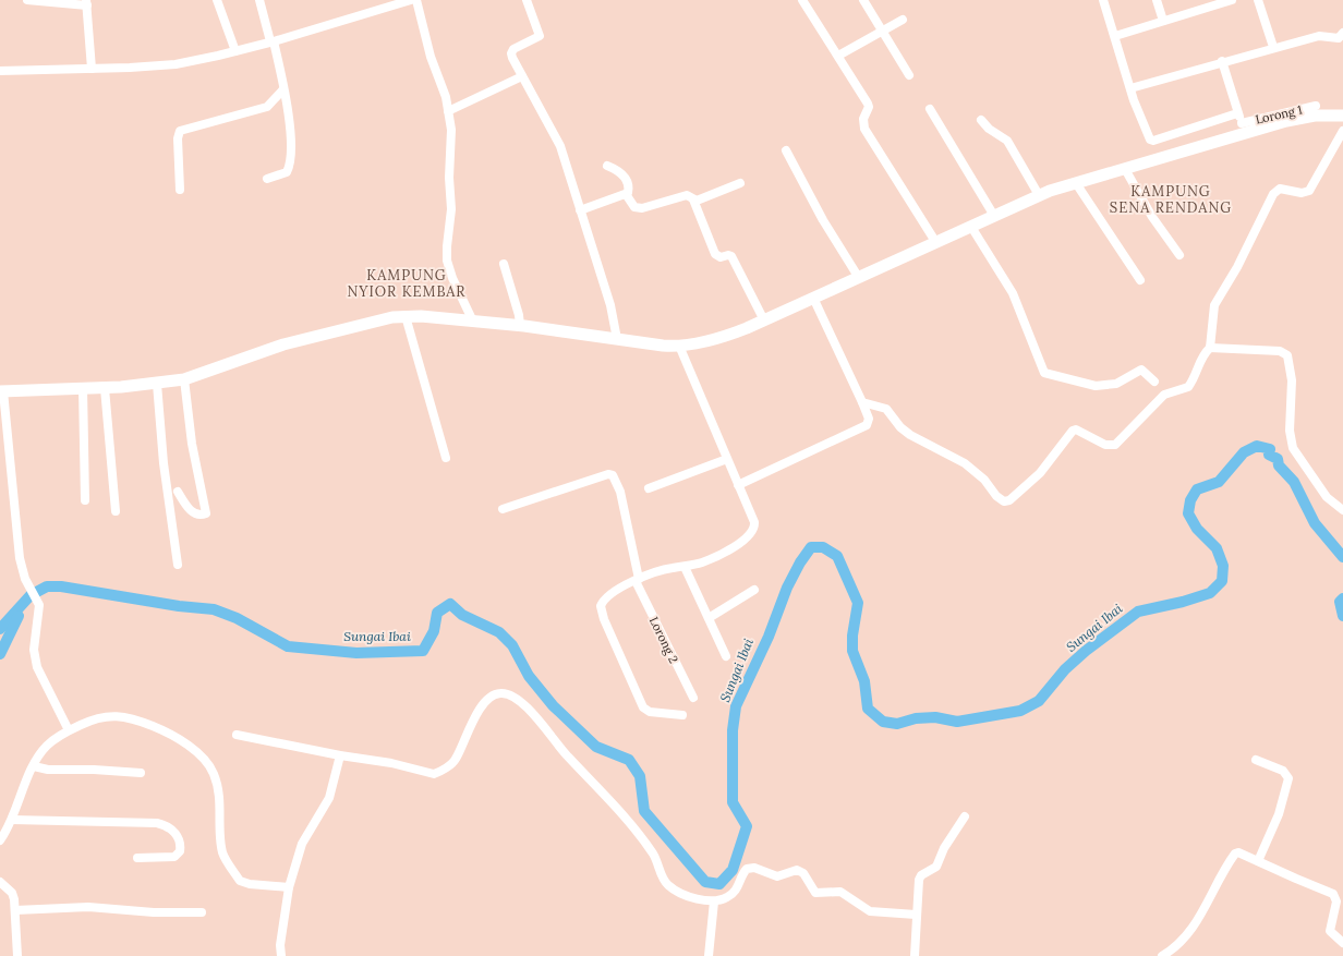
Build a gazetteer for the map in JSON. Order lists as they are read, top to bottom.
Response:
{
  "streets": {
    "street": ["Lorong 1", "Lorong 2"]
  },
  "districts": ["KAMPUNG SENA RENDANG", "KAMPUNG NYIOR KEMBAR"],
  "water": ["Sungai Ibai"]
}
